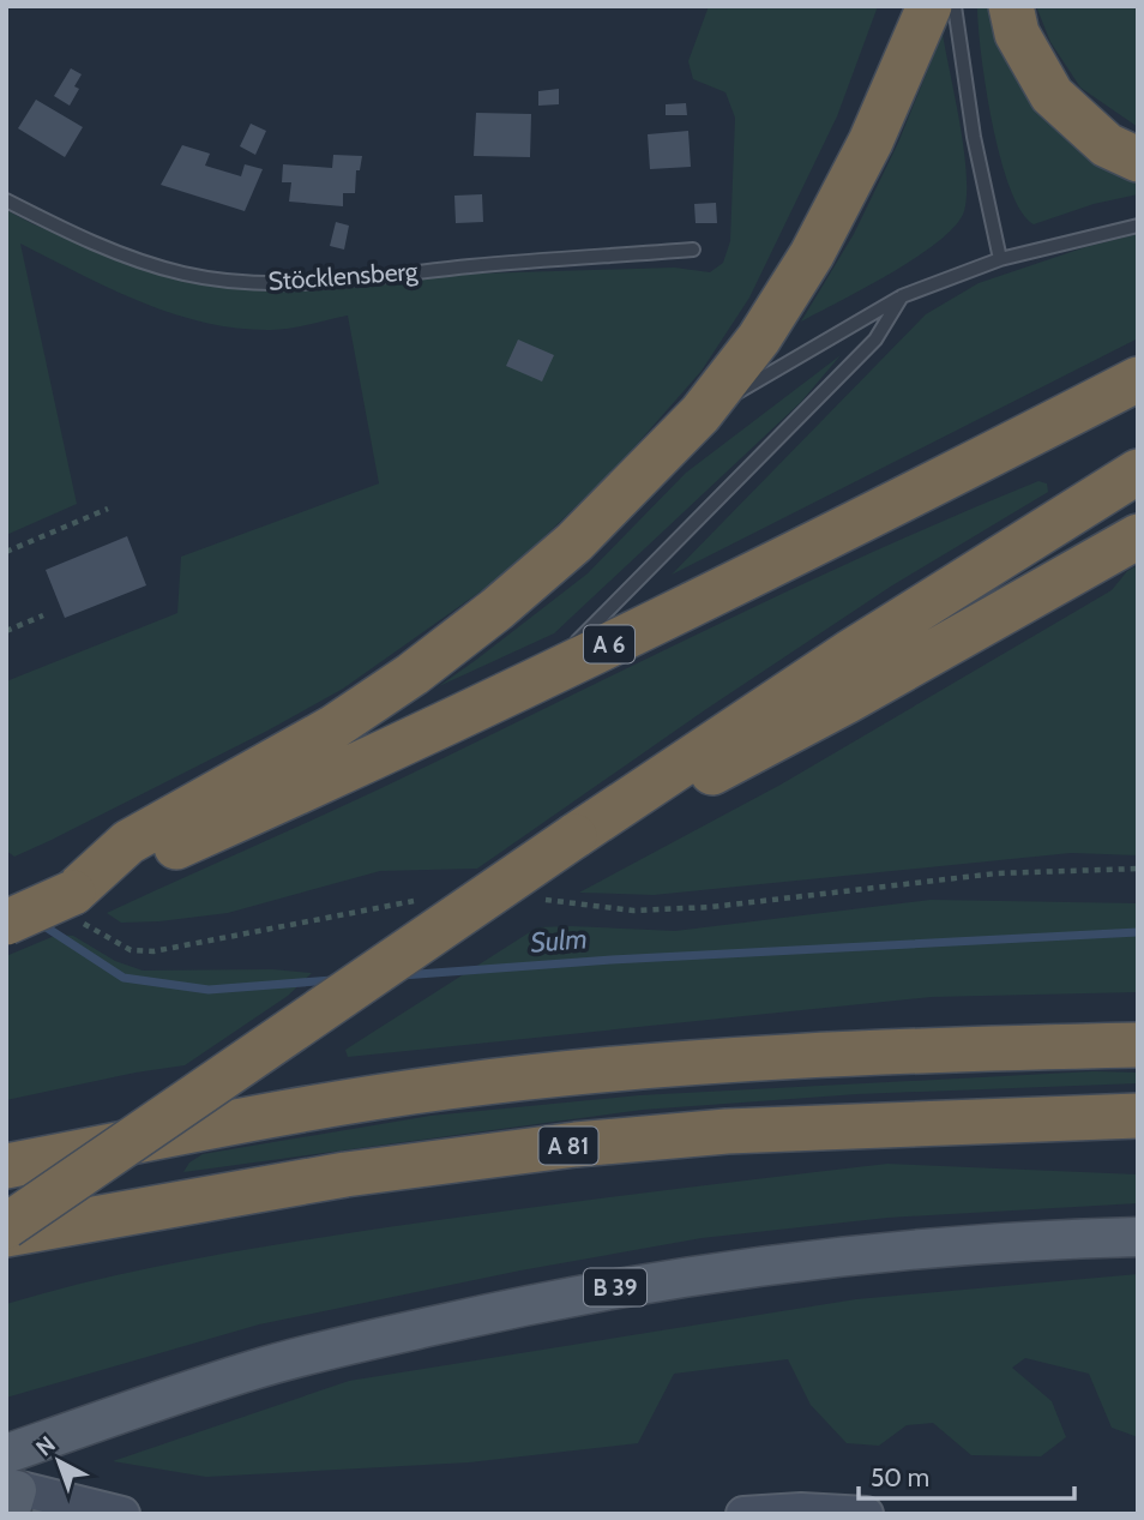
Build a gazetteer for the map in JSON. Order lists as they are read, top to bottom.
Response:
{
  "streets": {
    "highway": ["A 6", "A 81"],
    "main road": ["B 39"],
    "lane": ["Stöcklensberg"]
  },
  "water": ["Sulm"],
  "scale_bar": "50 m",
  "north": "top left"
}
